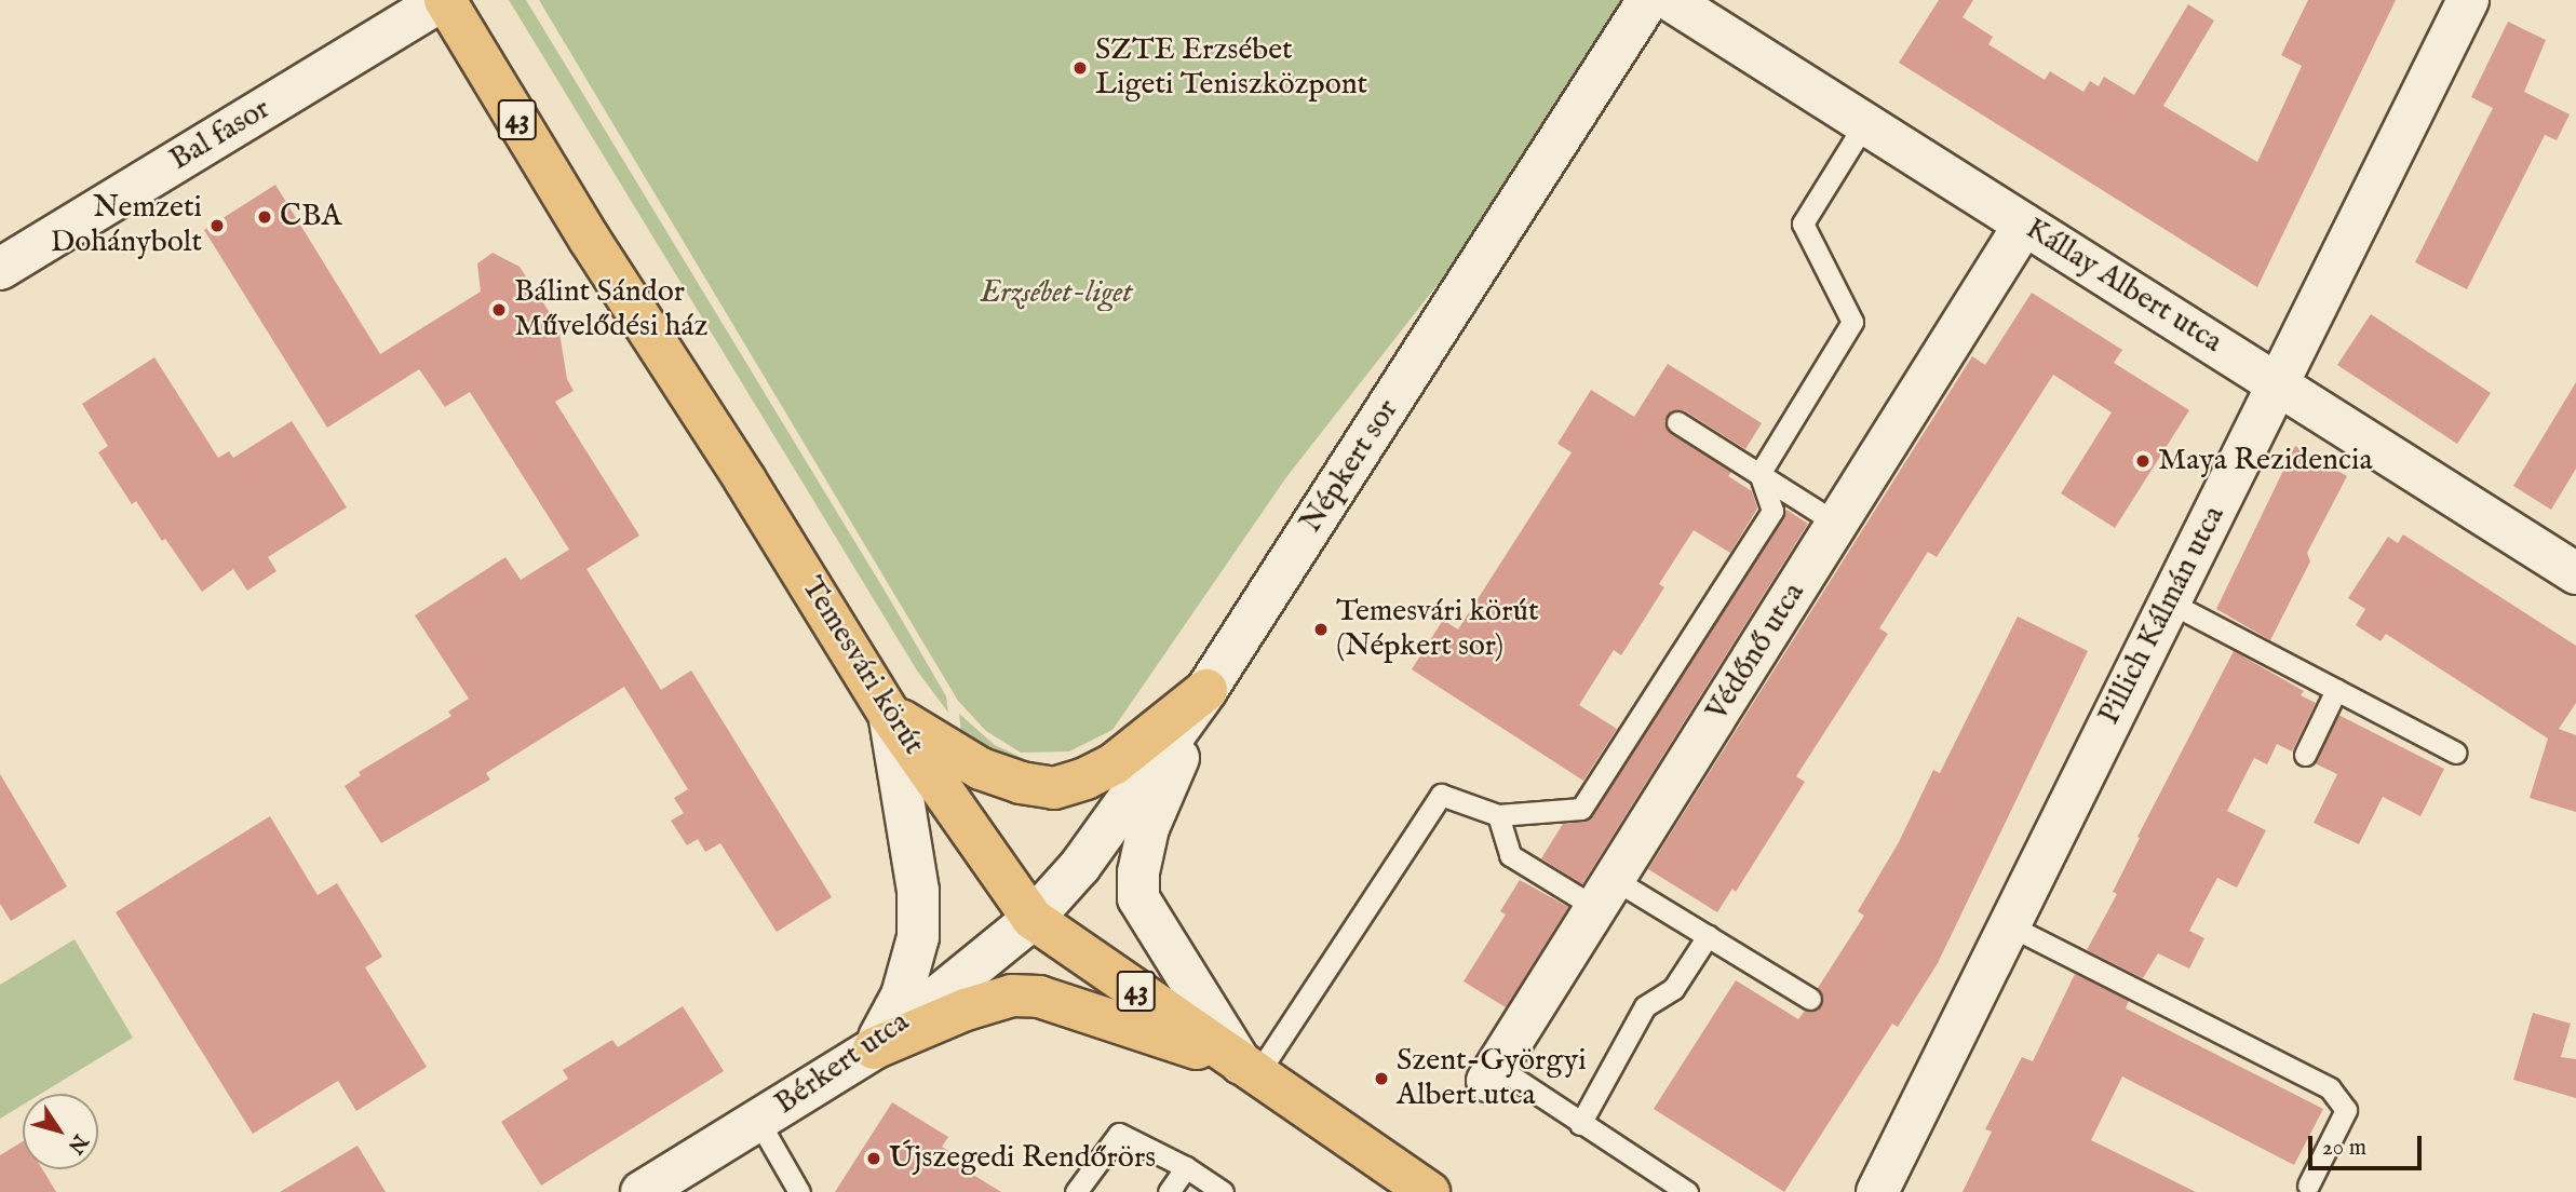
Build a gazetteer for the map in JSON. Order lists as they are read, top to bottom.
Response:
{
  "streets": {
    "main road": ["43", "Temesvári körút"],
    "street": [
      "Bal fasor",
      "Kállay Albert utca",
      "Népkert sor",
      "Pillich Kálmán utca",
      "Védőnő utca",
      "Bérkert utca"
    ]
  },
  "crossings": [
    ["Bal fasor", "Temesvári körút"],
    ["Kállay Albert utca", "Pillich Kálmán utca"],
    ["Kállay Albert utca", "Védőnő utca"],
    ["Népkert sor", "Temesvári körút"],
    ["Népkert sor", "Bérkert utca"],
    ["Temesvári körút", "Bérkert utca"]
  ],
  "parks": ["Erzsébet-liget"],
  "places": [
    "SZTE Erzsébet Ligeti Teniszközpont",
    "CBA",
    "Nemzeti Dohánybolt",
    "Bálint Sándor Művelődési ház",
    "Maya Rezidencia",
    "Temesvári körút (Népkert sor)",
    "Szent-Györgyi Albert utca",
    "Újszegedi Rendőrörs"
  ],
  "scale_bar": "20 m",
  "north": "bottom right"
}
